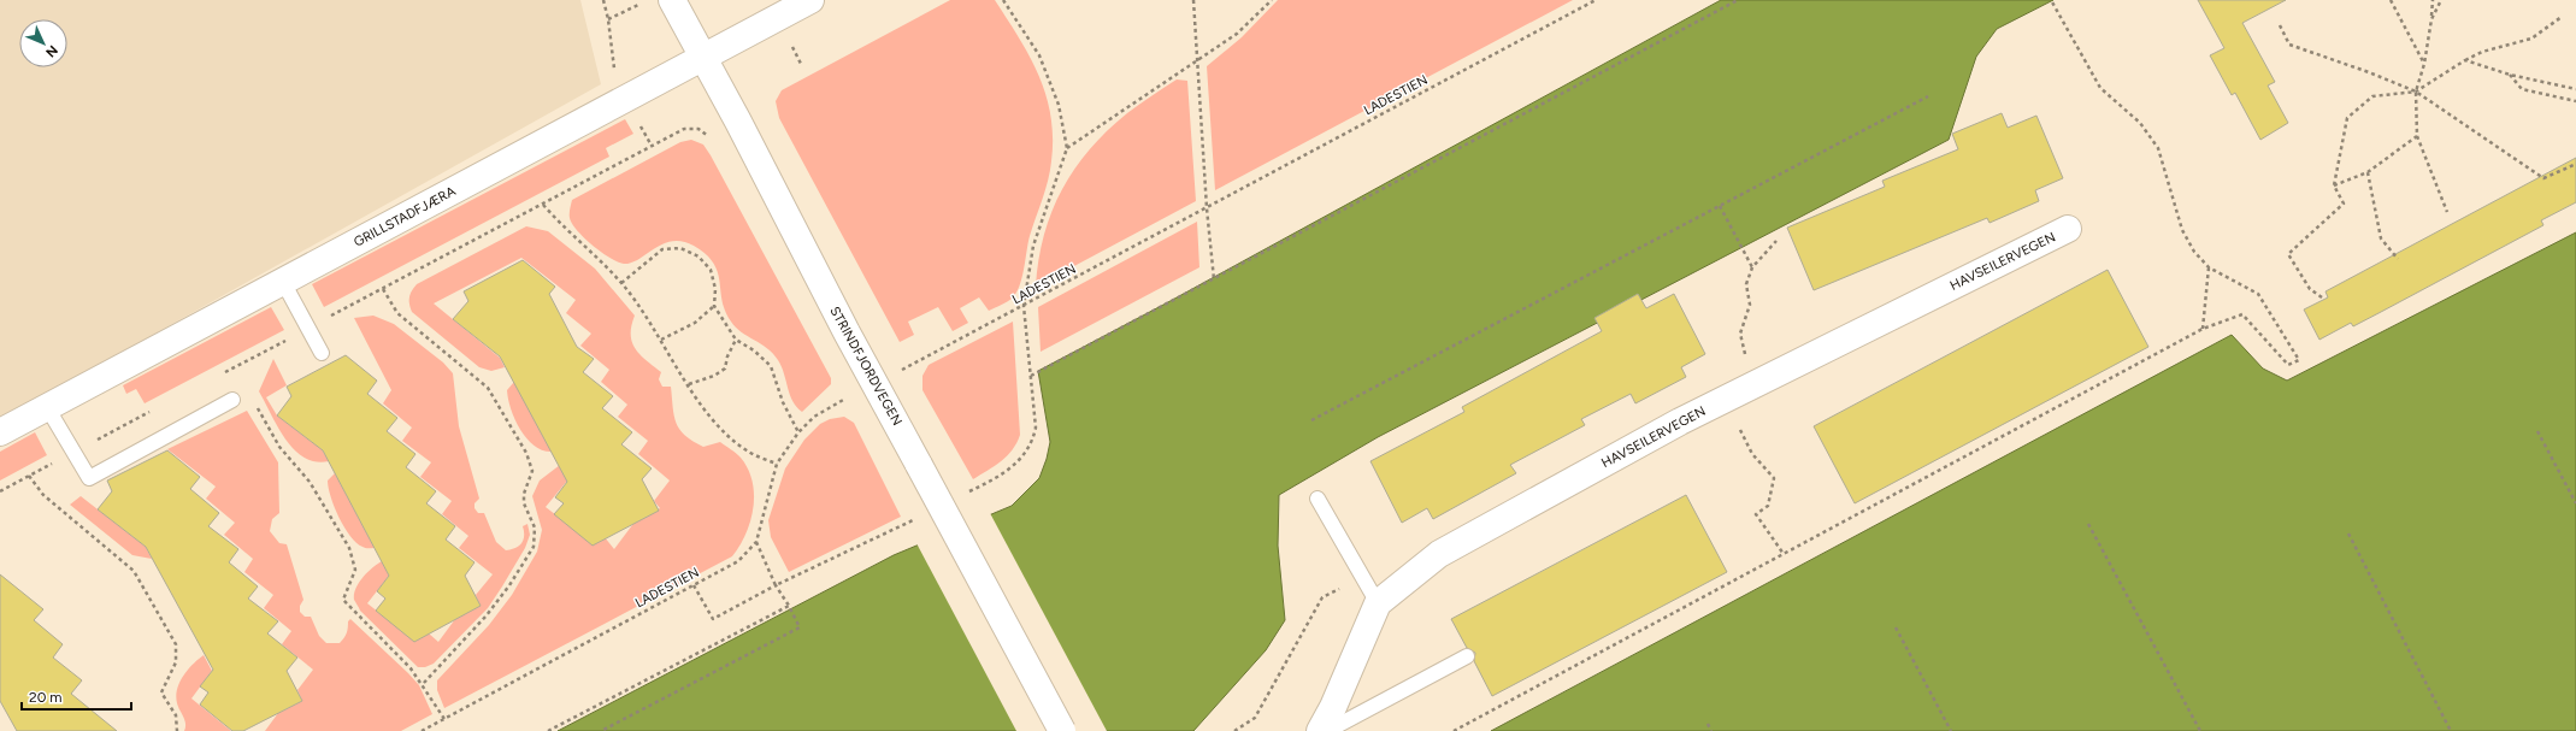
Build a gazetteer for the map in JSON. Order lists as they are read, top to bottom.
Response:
{
  "streets": {
    "street": ["GRILLSTADFJÆRA", "HAVSEILERVEGEN", "STRINDFJORDVEGEN"],
    "path": ["LADESTIEN"]
  },
  "crossings": [
    ["GRILLSTADFJÆRA", "STRINDFJORDVEGEN"]
  ],
  "scale_bar": "20 m",
  "north": "bottom right"
}
